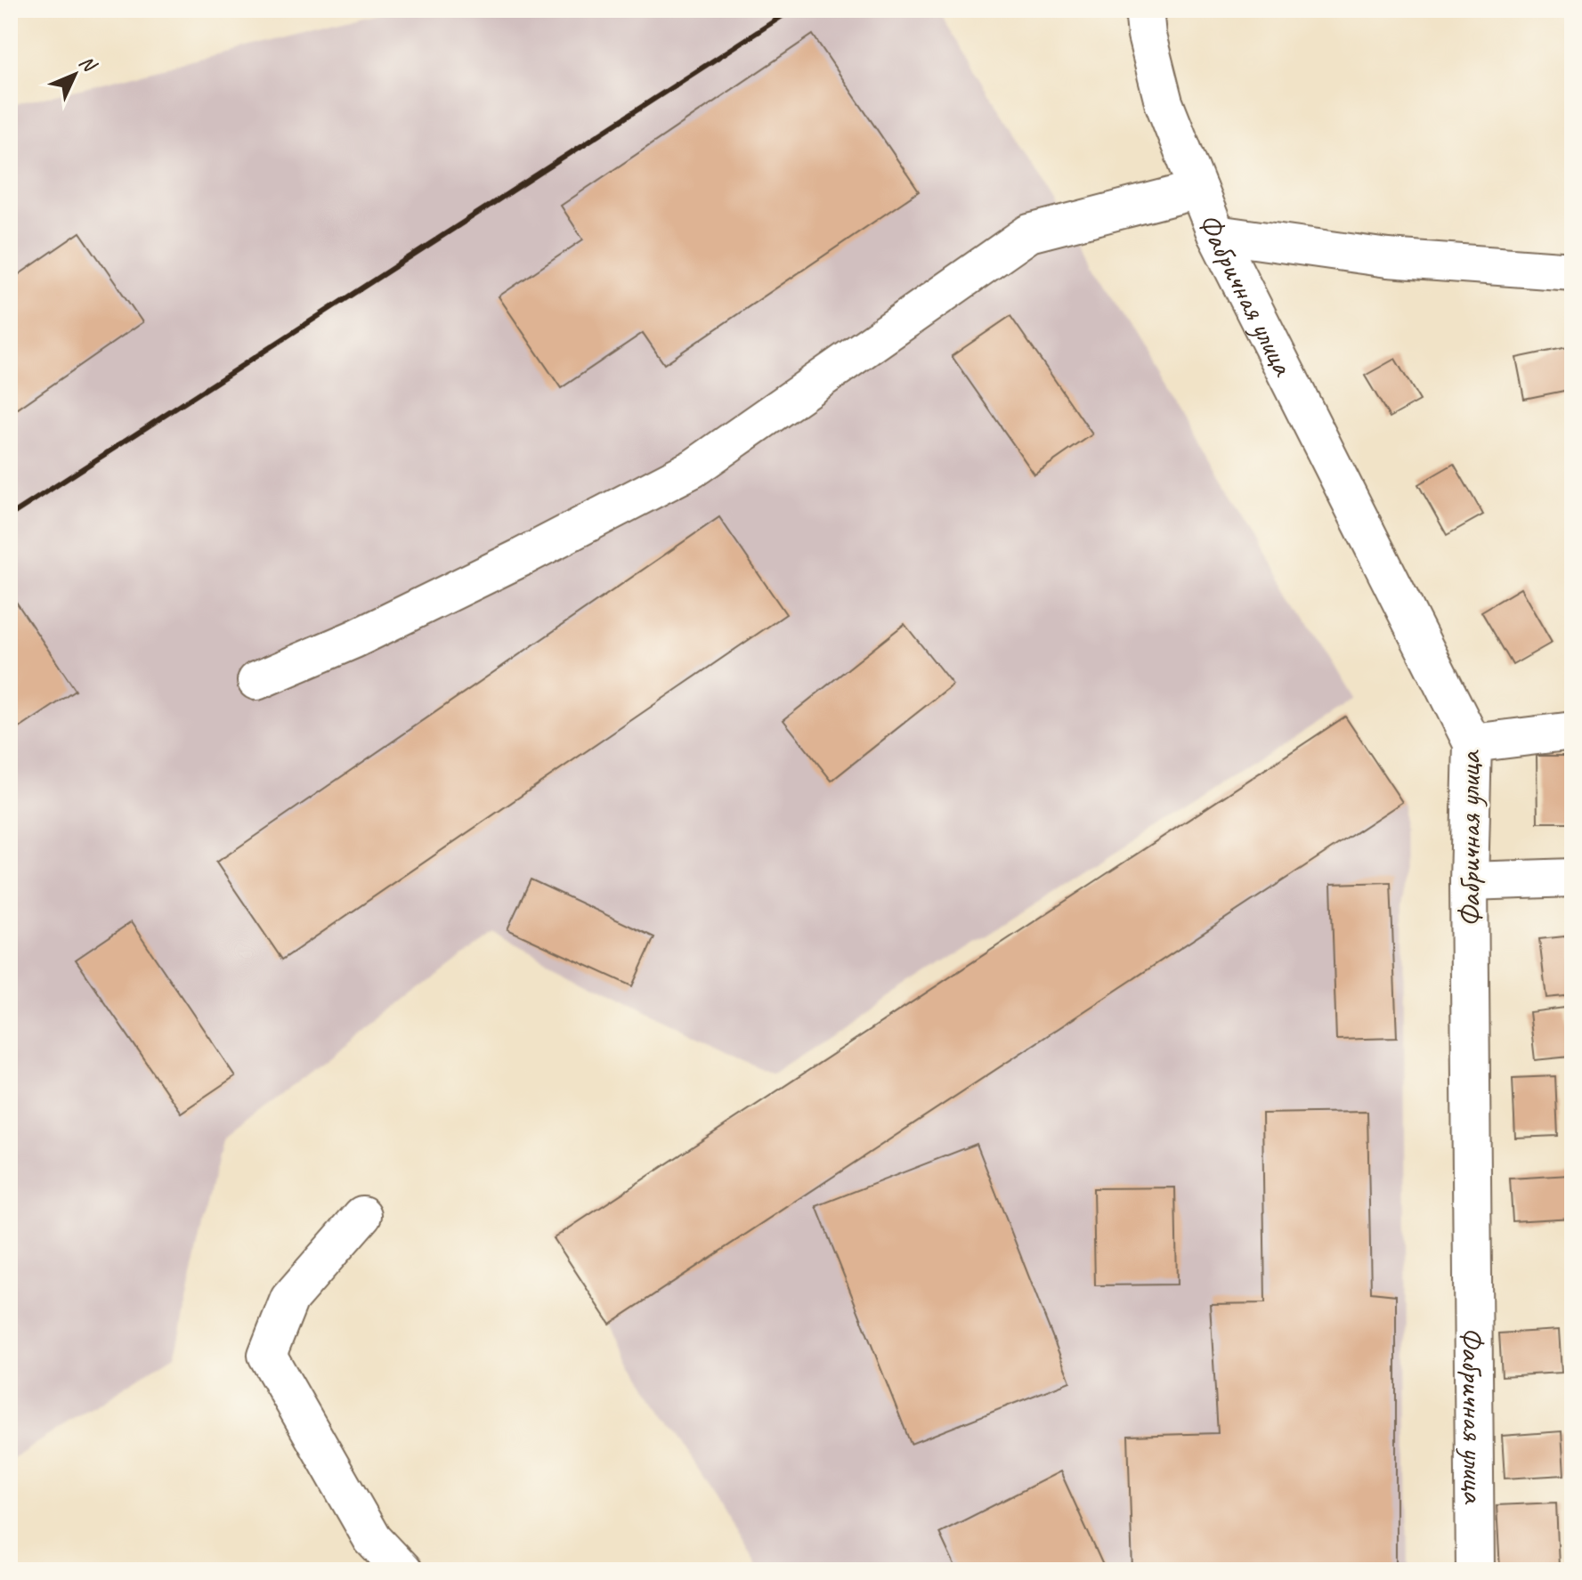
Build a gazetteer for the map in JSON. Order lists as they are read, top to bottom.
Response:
{
  "streets": {
    "street": ["Фабричная улица"]
  },
  "north": "top right"
}
